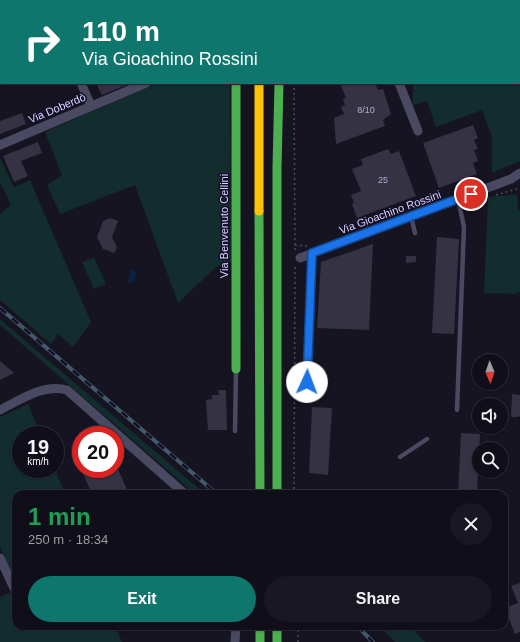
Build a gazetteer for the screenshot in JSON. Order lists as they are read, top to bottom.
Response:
{
  "streets": {
    "main road": ["Via Benvenuto Cellini"],
    "street": ["Via Doberdò", "Via Gioachino Rossini"]
  },
  "house_numbers": ["8/10", "25"],
  "north": "bottom",
  "page": {
    "turn": ["110 m", "Via Gioachino Rossini"],
    "speed": "19 km/h",
    "limit": "20",
    "heading": ["1 min", "250 m · 18:34"],
    "buttons": ["Exit", "Share"]
  }
}
